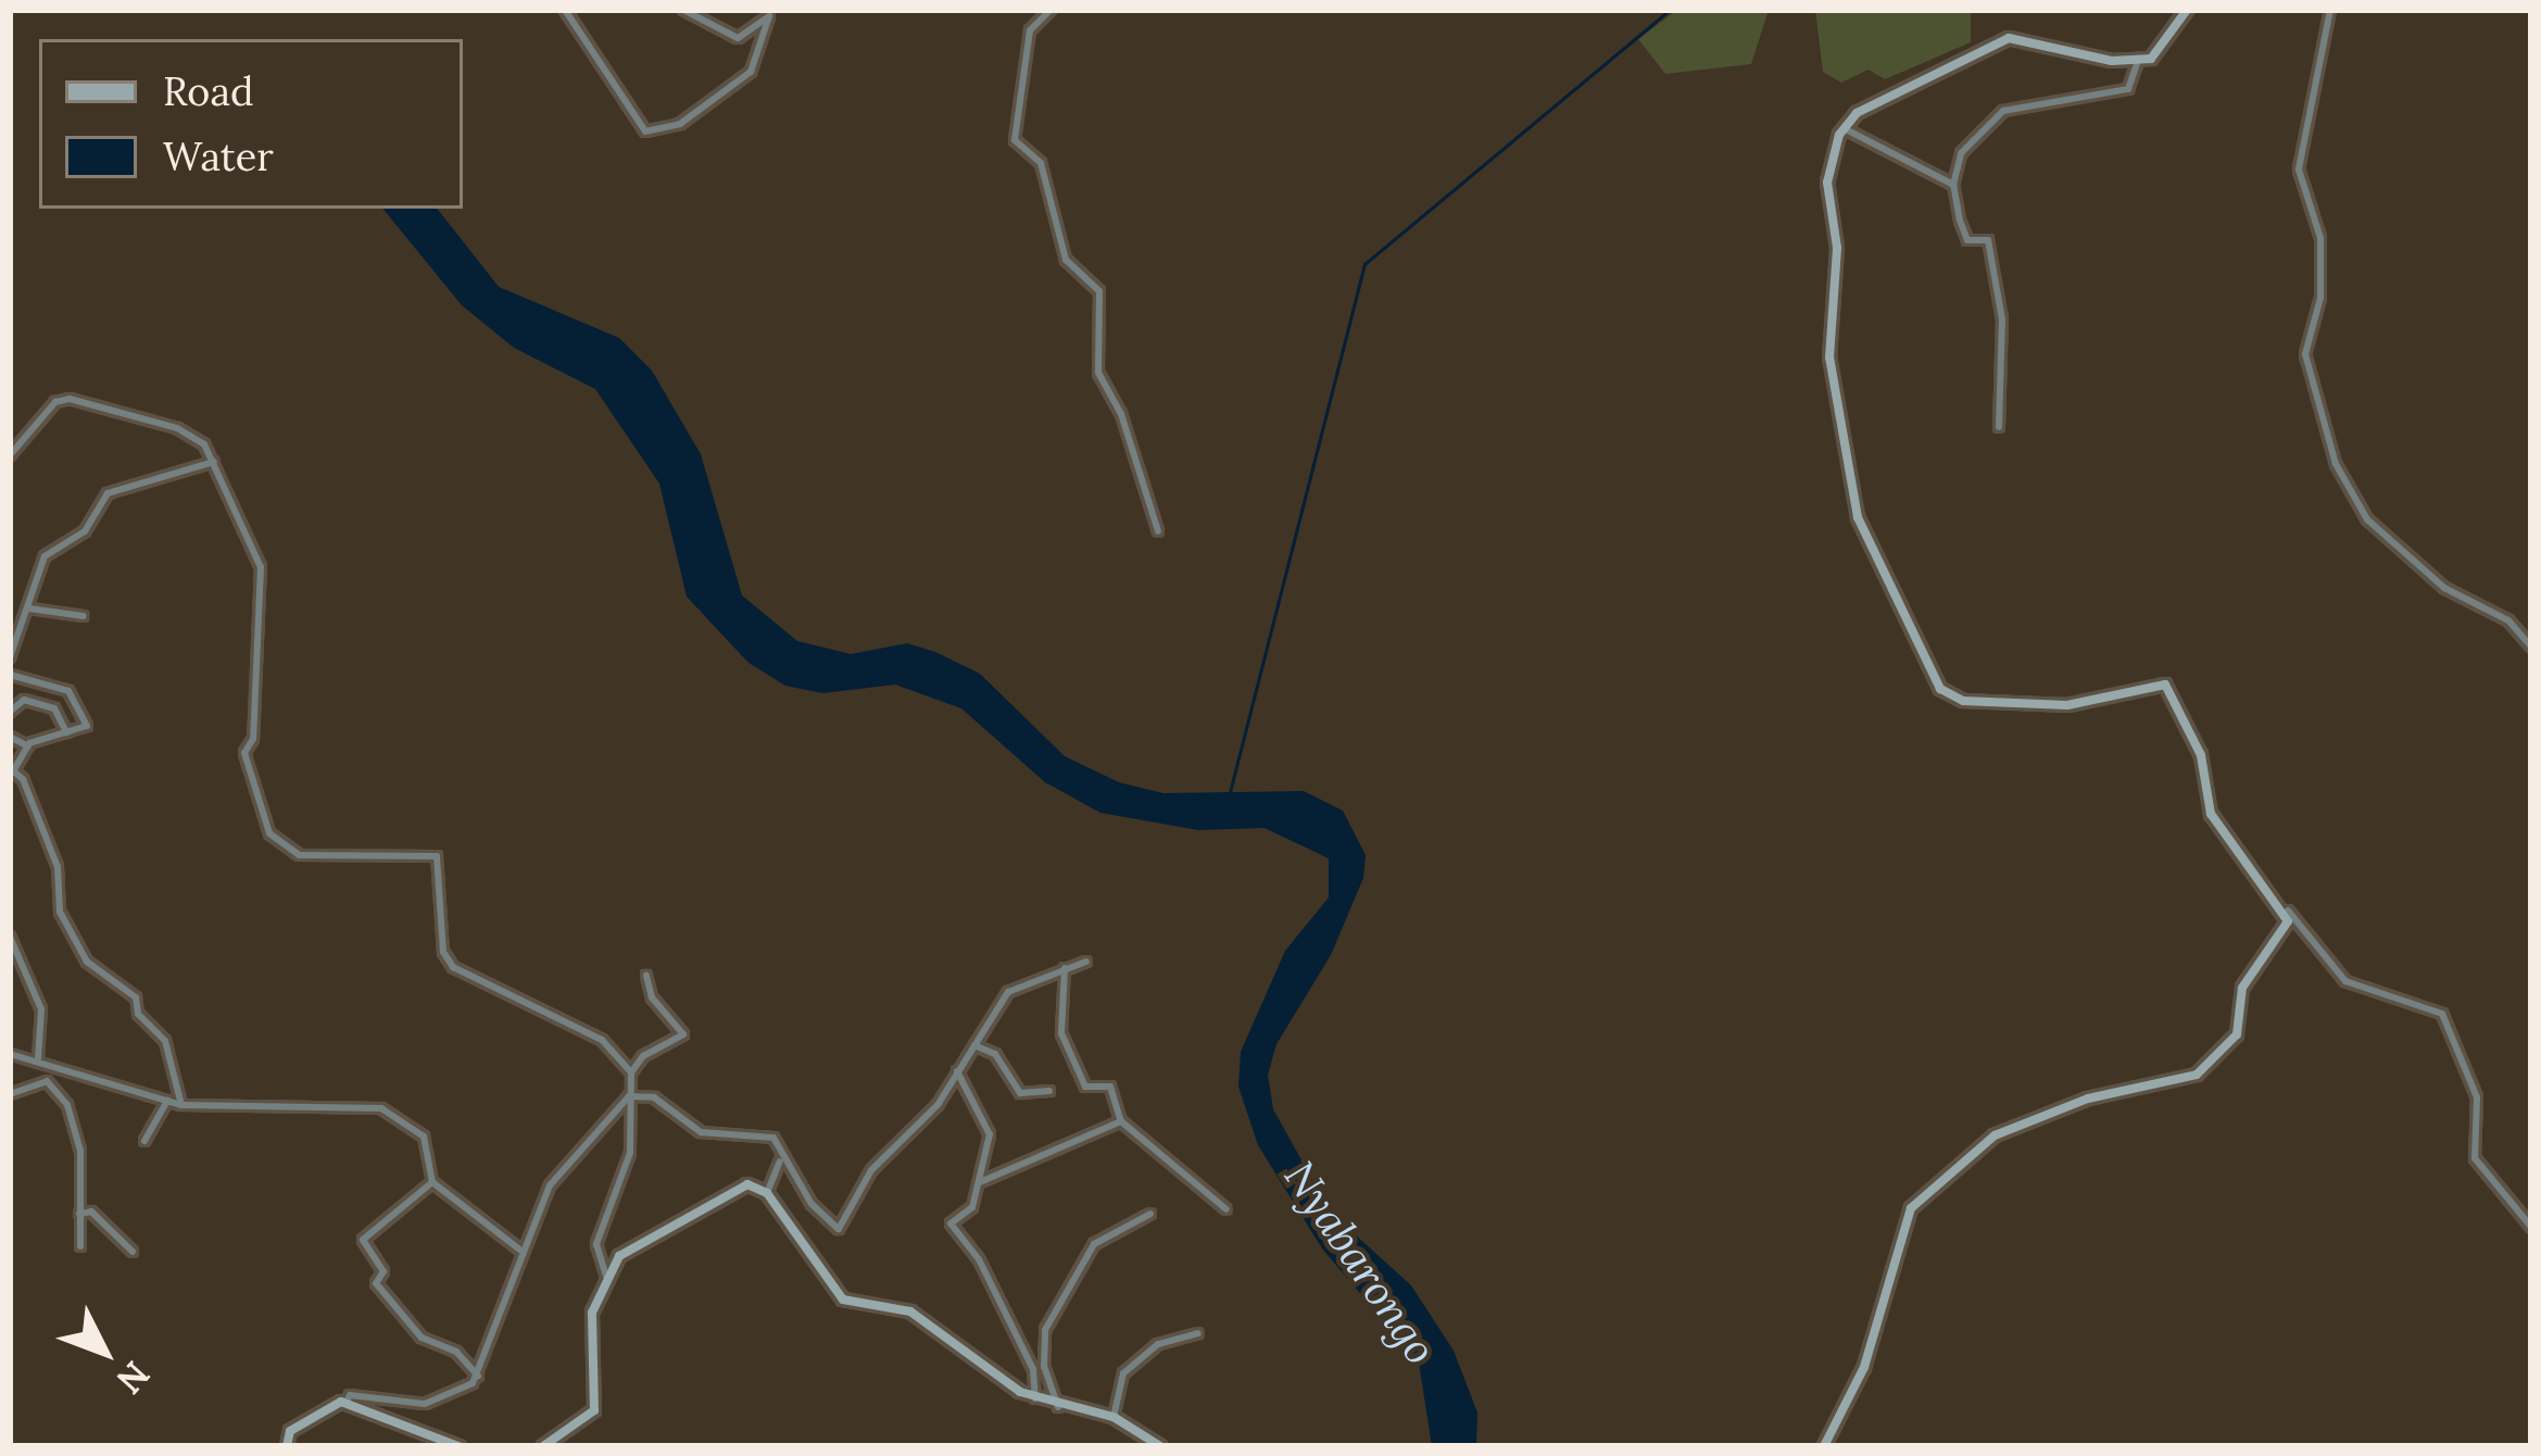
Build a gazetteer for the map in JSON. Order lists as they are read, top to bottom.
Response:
{
  "water": ["Nyabarongo"],
  "legend": ["Road", "Water"],
  "north": "bottom right"
}
